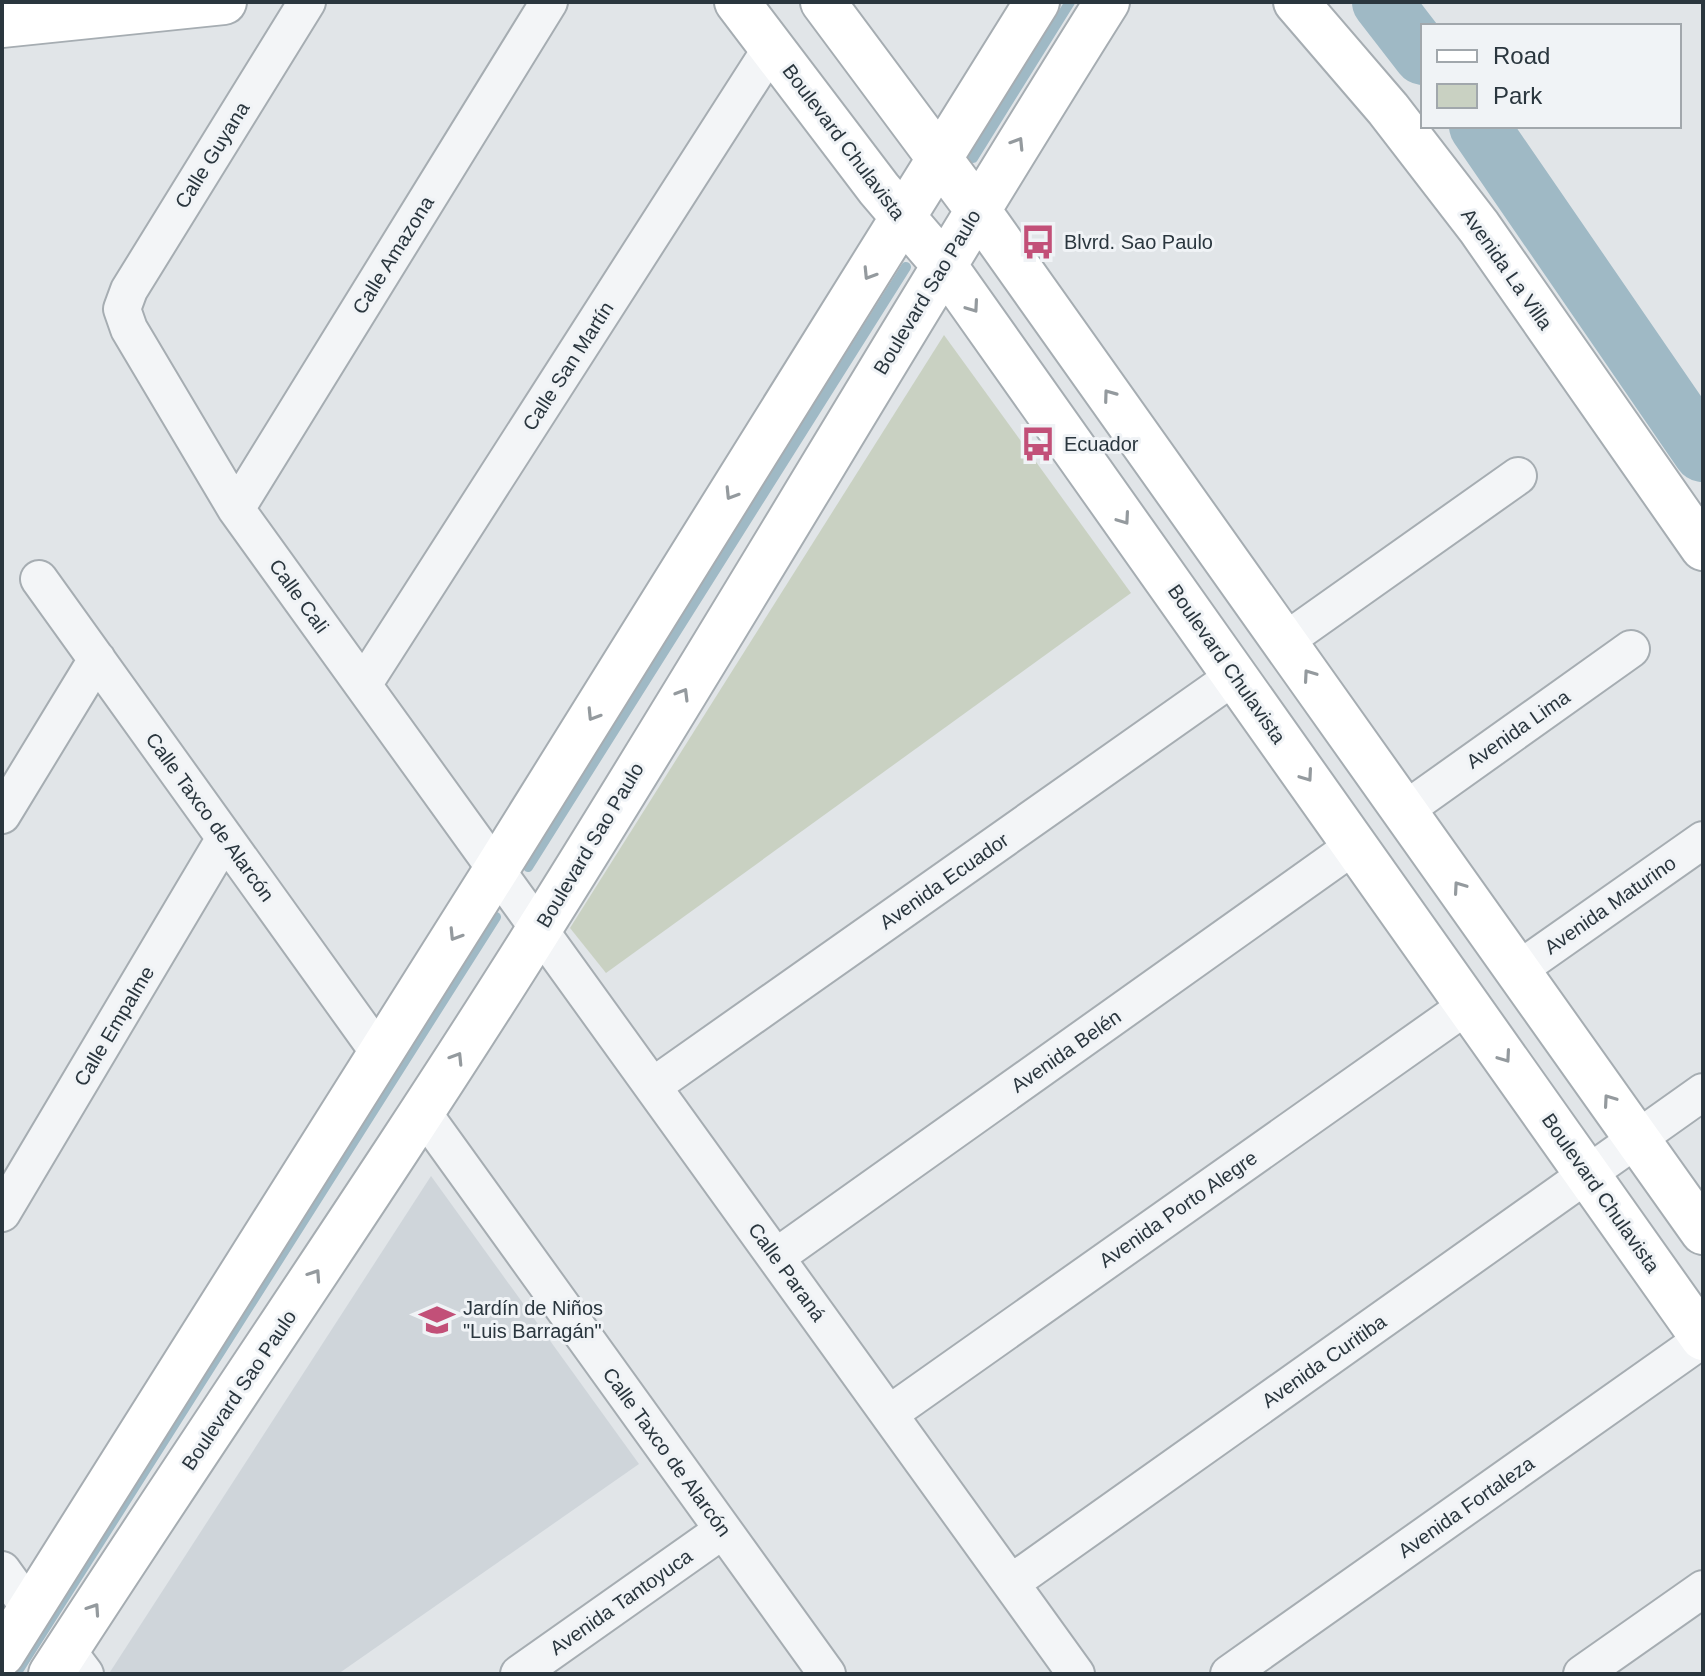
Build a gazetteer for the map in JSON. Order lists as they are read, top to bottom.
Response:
{
  "streets": {
    "main road": ["Boulevard Chulavista", "Avenida La Villa", "Boulevard Sao Paulo"],
    "street": [
      "Calle Guyana",
      "Calle Amazona",
      "Calle San Martín",
      "Calle Cali",
      "Avenida Lima",
      "Calle Taxco de Alarcón",
      "Avenida Ecuador",
      "Avenida Maturino",
      "Calle Empalme",
      "Avenida Belén",
      "Avenida Porto Alegre",
      "Calle Paraná",
      "Avenida Curitiba",
      "Avenida Fortaleza",
      "Avenida Tantoyuca"
    ]
  },
  "crossings": [
    ["Boulevard Chulavista", "Boulevard Sao Paulo"],
    ["Boulevard Chulavista", "Calle San Martín"],
    ["Boulevard Chulavista", "Avenida Ecuador"],
    ["Boulevard Chulavista", "Avenida Belén"],
    ["Boulevard Chulavista", "Avenida Porto Alegre"],
    ["Boulevard Chulavista", "Avenida Curitiba"],
    ["Boulevard Chulavista", "Avenida Fortaleza"],
    ["Calle Guyana", "Calle Cali"],
    ["Calle Amazona", "Calle Cali"],
    ["Boulevard Sao Paulo", "Calle Taxco de Alarcón"],
    ["Boulevard Sao Paulo", "Calle Paraná"],
    ["Calle San Martín", "Calle Cali"],
    ["Calle Cali", "Calle Paraná"],
    ["Calle Taxco de Alarcón", "Calle Empalme"],
    ["Calle Taxco de Alarcón", "Avenida Tantoyuca"],
    ["Avenida Ecuador", "Calle Paraná"],
    ["Avenida Belén", "Calle Paraná"],
    ["Avenida Porto Alegre", "Calle Paraná"],
    ["Calle Paraná", "Avenida Curitiba"]
  ],
  "places": {
    "bus stop": ["Blvrd. Sao Paulo", "Ecuador"],
    "school or university": ["Jardín de Niños \"Luis Barragán\""]
  },
  "legend": ["Road", "Park"]
}
